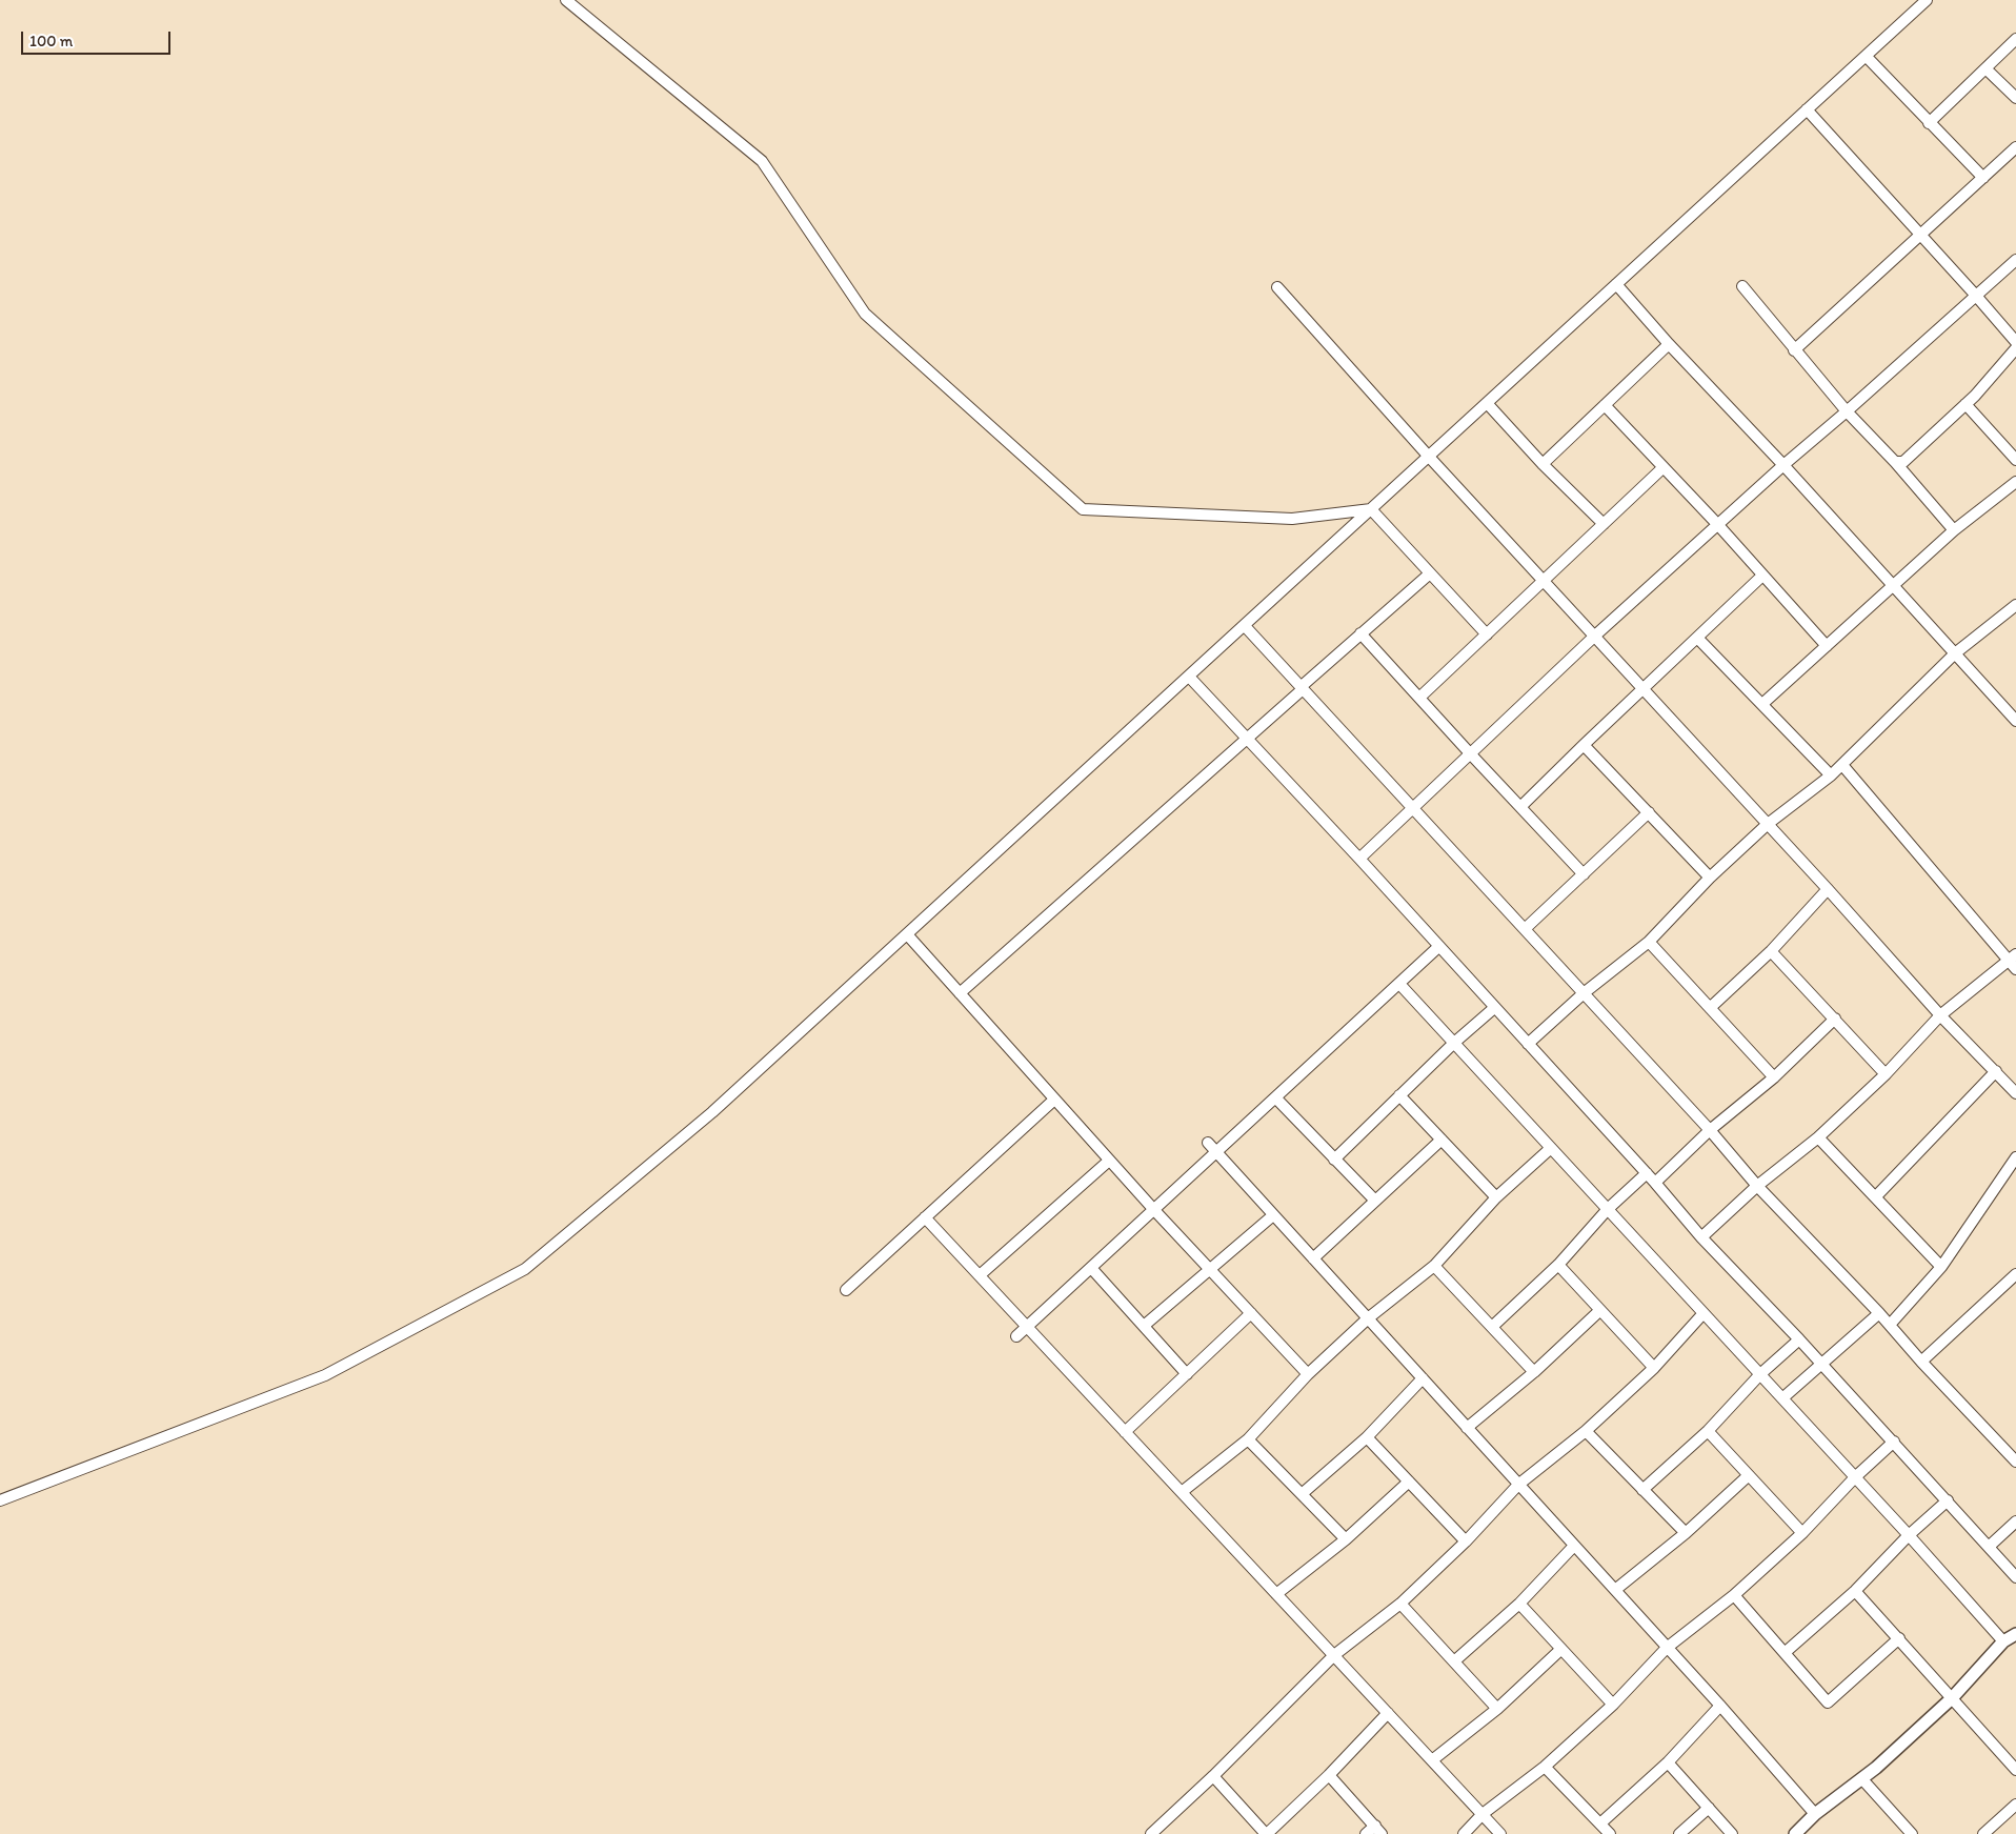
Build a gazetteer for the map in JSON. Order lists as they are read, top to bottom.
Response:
{
  "scale_bar": "100 m"
}
